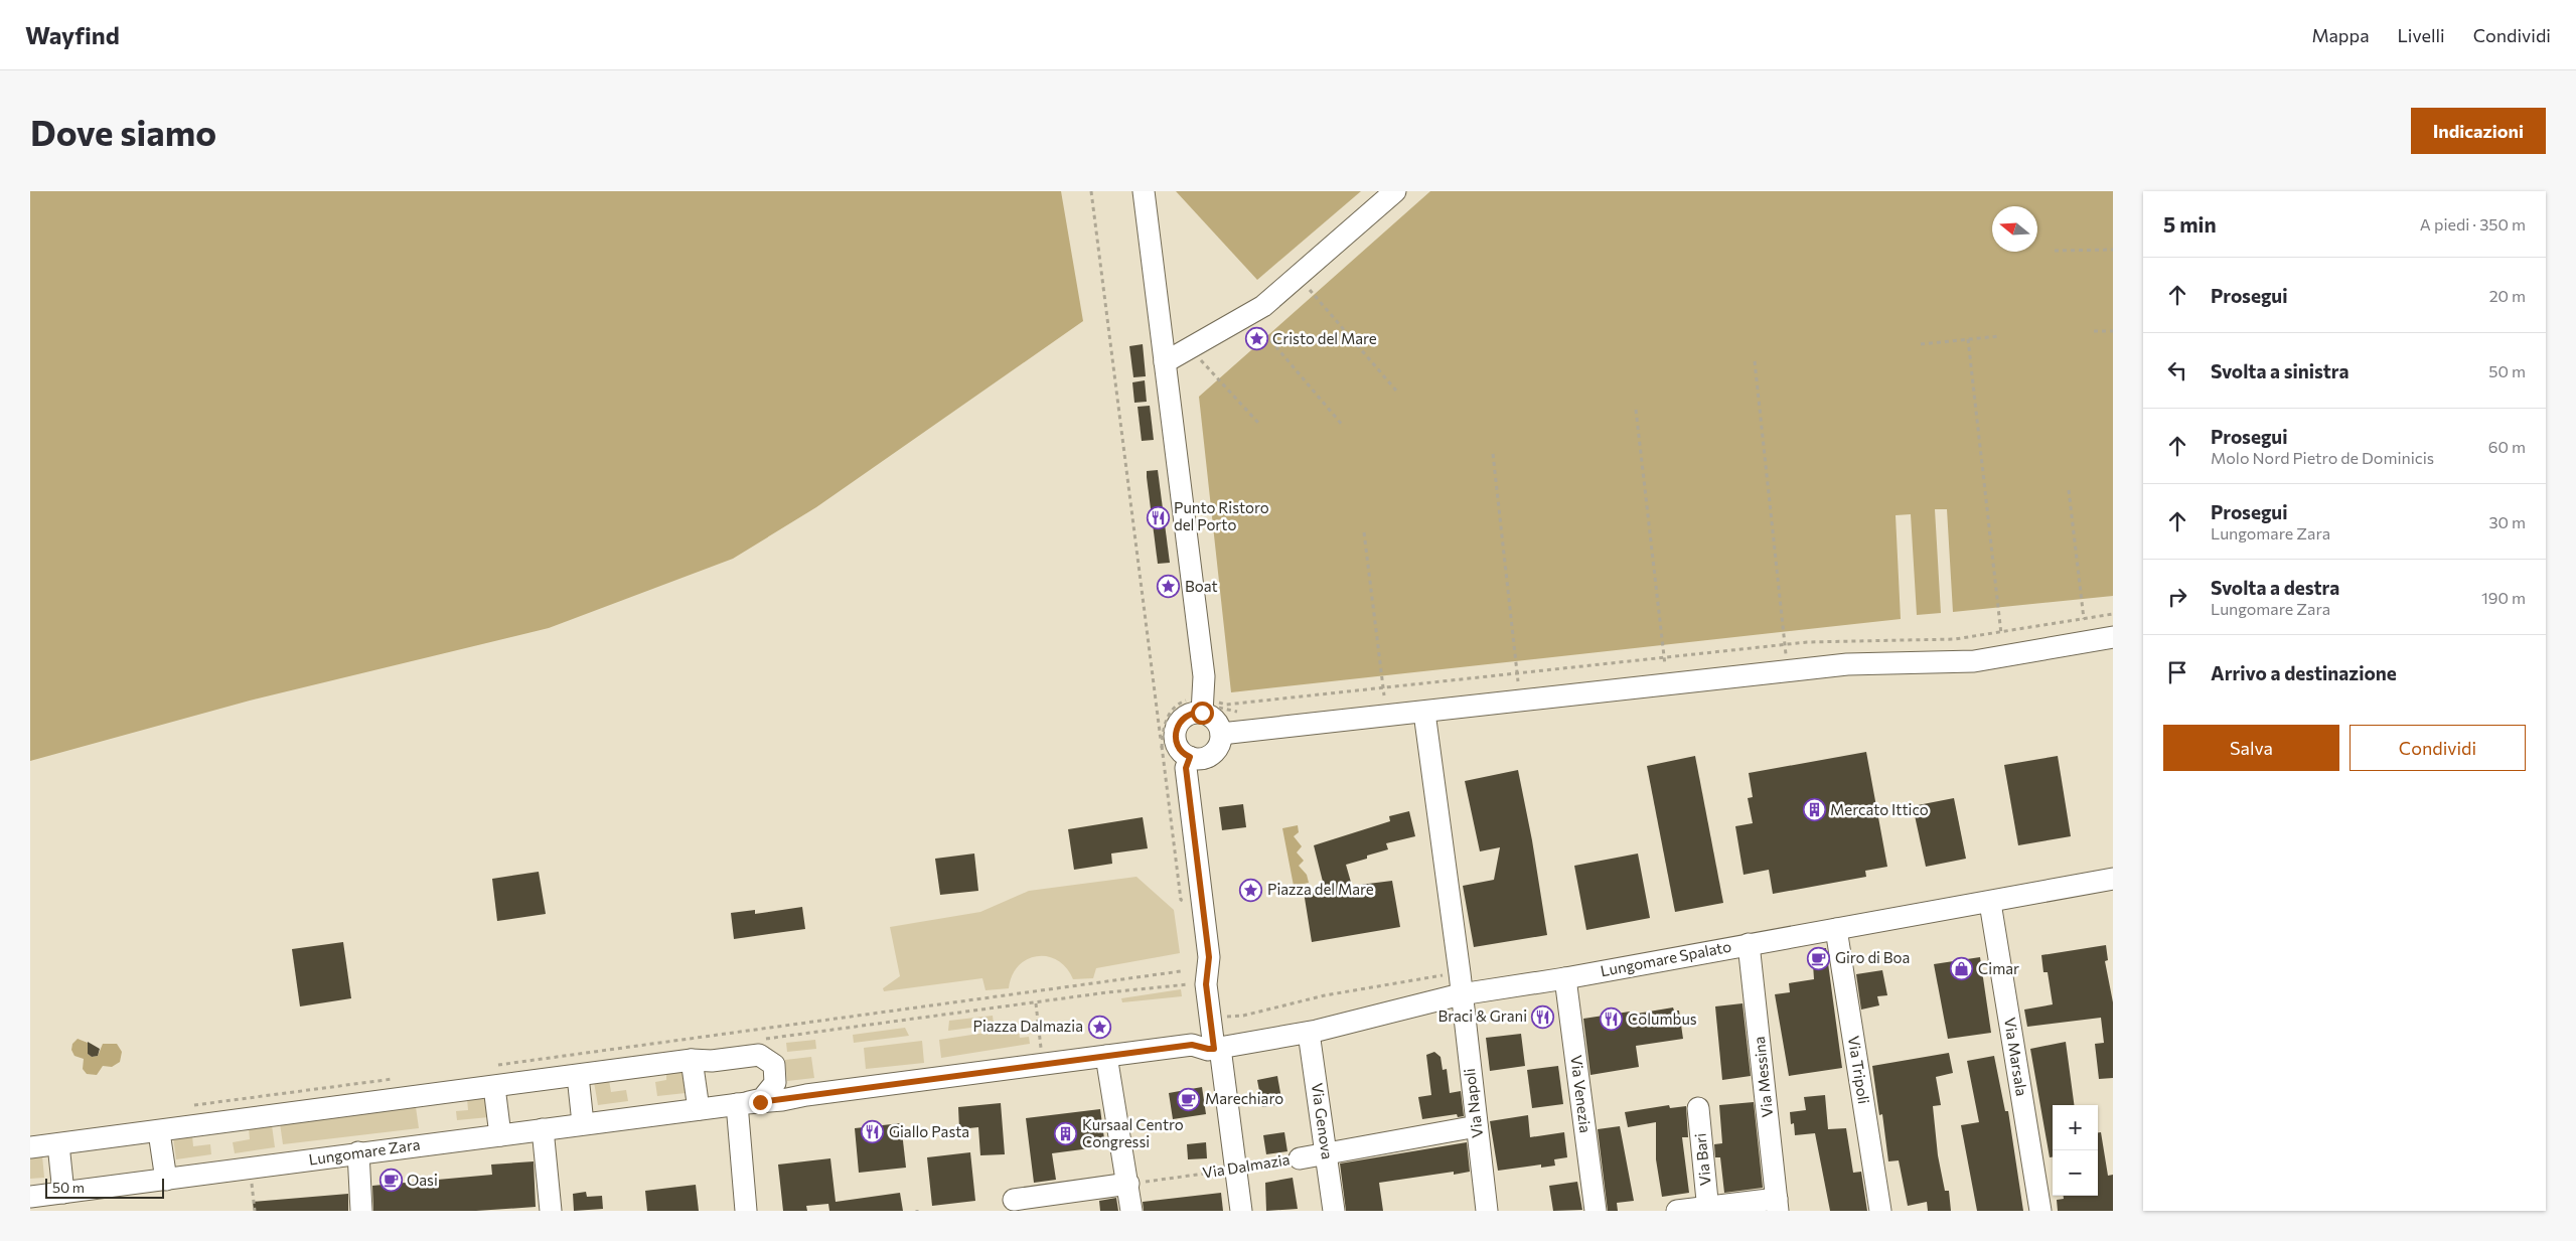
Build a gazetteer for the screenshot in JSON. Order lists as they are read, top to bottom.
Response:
{
  "streets": {
    "street": [
      "Lungomare Spalato",
      "Via Marsala",
      "Via Tripoli",
      "Via Messina",
      "Via Venezia",
      "Via Napoli",
      "Via Genova",
      "Lungomare Zara",
      "Via Bari",
      "Via Dalmazia"
    ]
  },
  "crossings": [
    ["Lungomare Spalato", "Via Marsala"],
    ["Lungomare Spalato", "Via Tripoli"],
    ["Lungomare Spalato", "Via Messina"],
    ["Lungomare Spalato", "Via Venezia"],
    ["Lungomare Spalato", "Via Napoli"],
    ["Lungomare Spalato", "Via Genova"],
    ["Lungomare Spalato", "Lungomare Zara"],
    ["Via Napoli", "Via Dalmazia"],
    ["Via Genova", "Via Dalmazia"]
  ],
  "places": {
    "place": [
      "Cristo del Mare",
      "Boat",
      "Piazza del Mare",
      "Piazza Dalmazia"
    ],
    "restaurant": [
      "Punto Ristoro del Porto",
      "Braci & Grani",
      "Columbus",
      "Giallo Pasta"
    ],
    "building": ["Mercato Ittico", "Kursaal Centro Congressi"],
    "cafe": ["Giro di Boa", "Marechiaro", "Oasi"],
    "shop": ["Cimar"]
  },
  "scale_bar": "50 m",
  "north": "left",
  "page": {
    "header": "Wayfind",
    "nav": ["Mappa", "Livelli", "Condividi"],
    "buttons": [
      "Indicazioni",
      ["Salva", "Condividi"]
    ],
    "title": "Dove siamo",
    "heading": ["5 min", "A piedi · 350 m"],
    "list": [
      ["Prosegui", "20 m"],
      ["Svolta a sinistra", "50 m"],
      ["Prosegui", "Molo Nord Pietro de Dominicis", "60 m"],
      ["Prosegui", "Lungomare Zara", "30 m"],
      ["Svolta a destra", "Lungomare Zara", "190 m"],
      "Arrivo a destinazione"
    ],
    "map_buttons": ["+", "−"],
    "scale": "50 m"
  }
}
